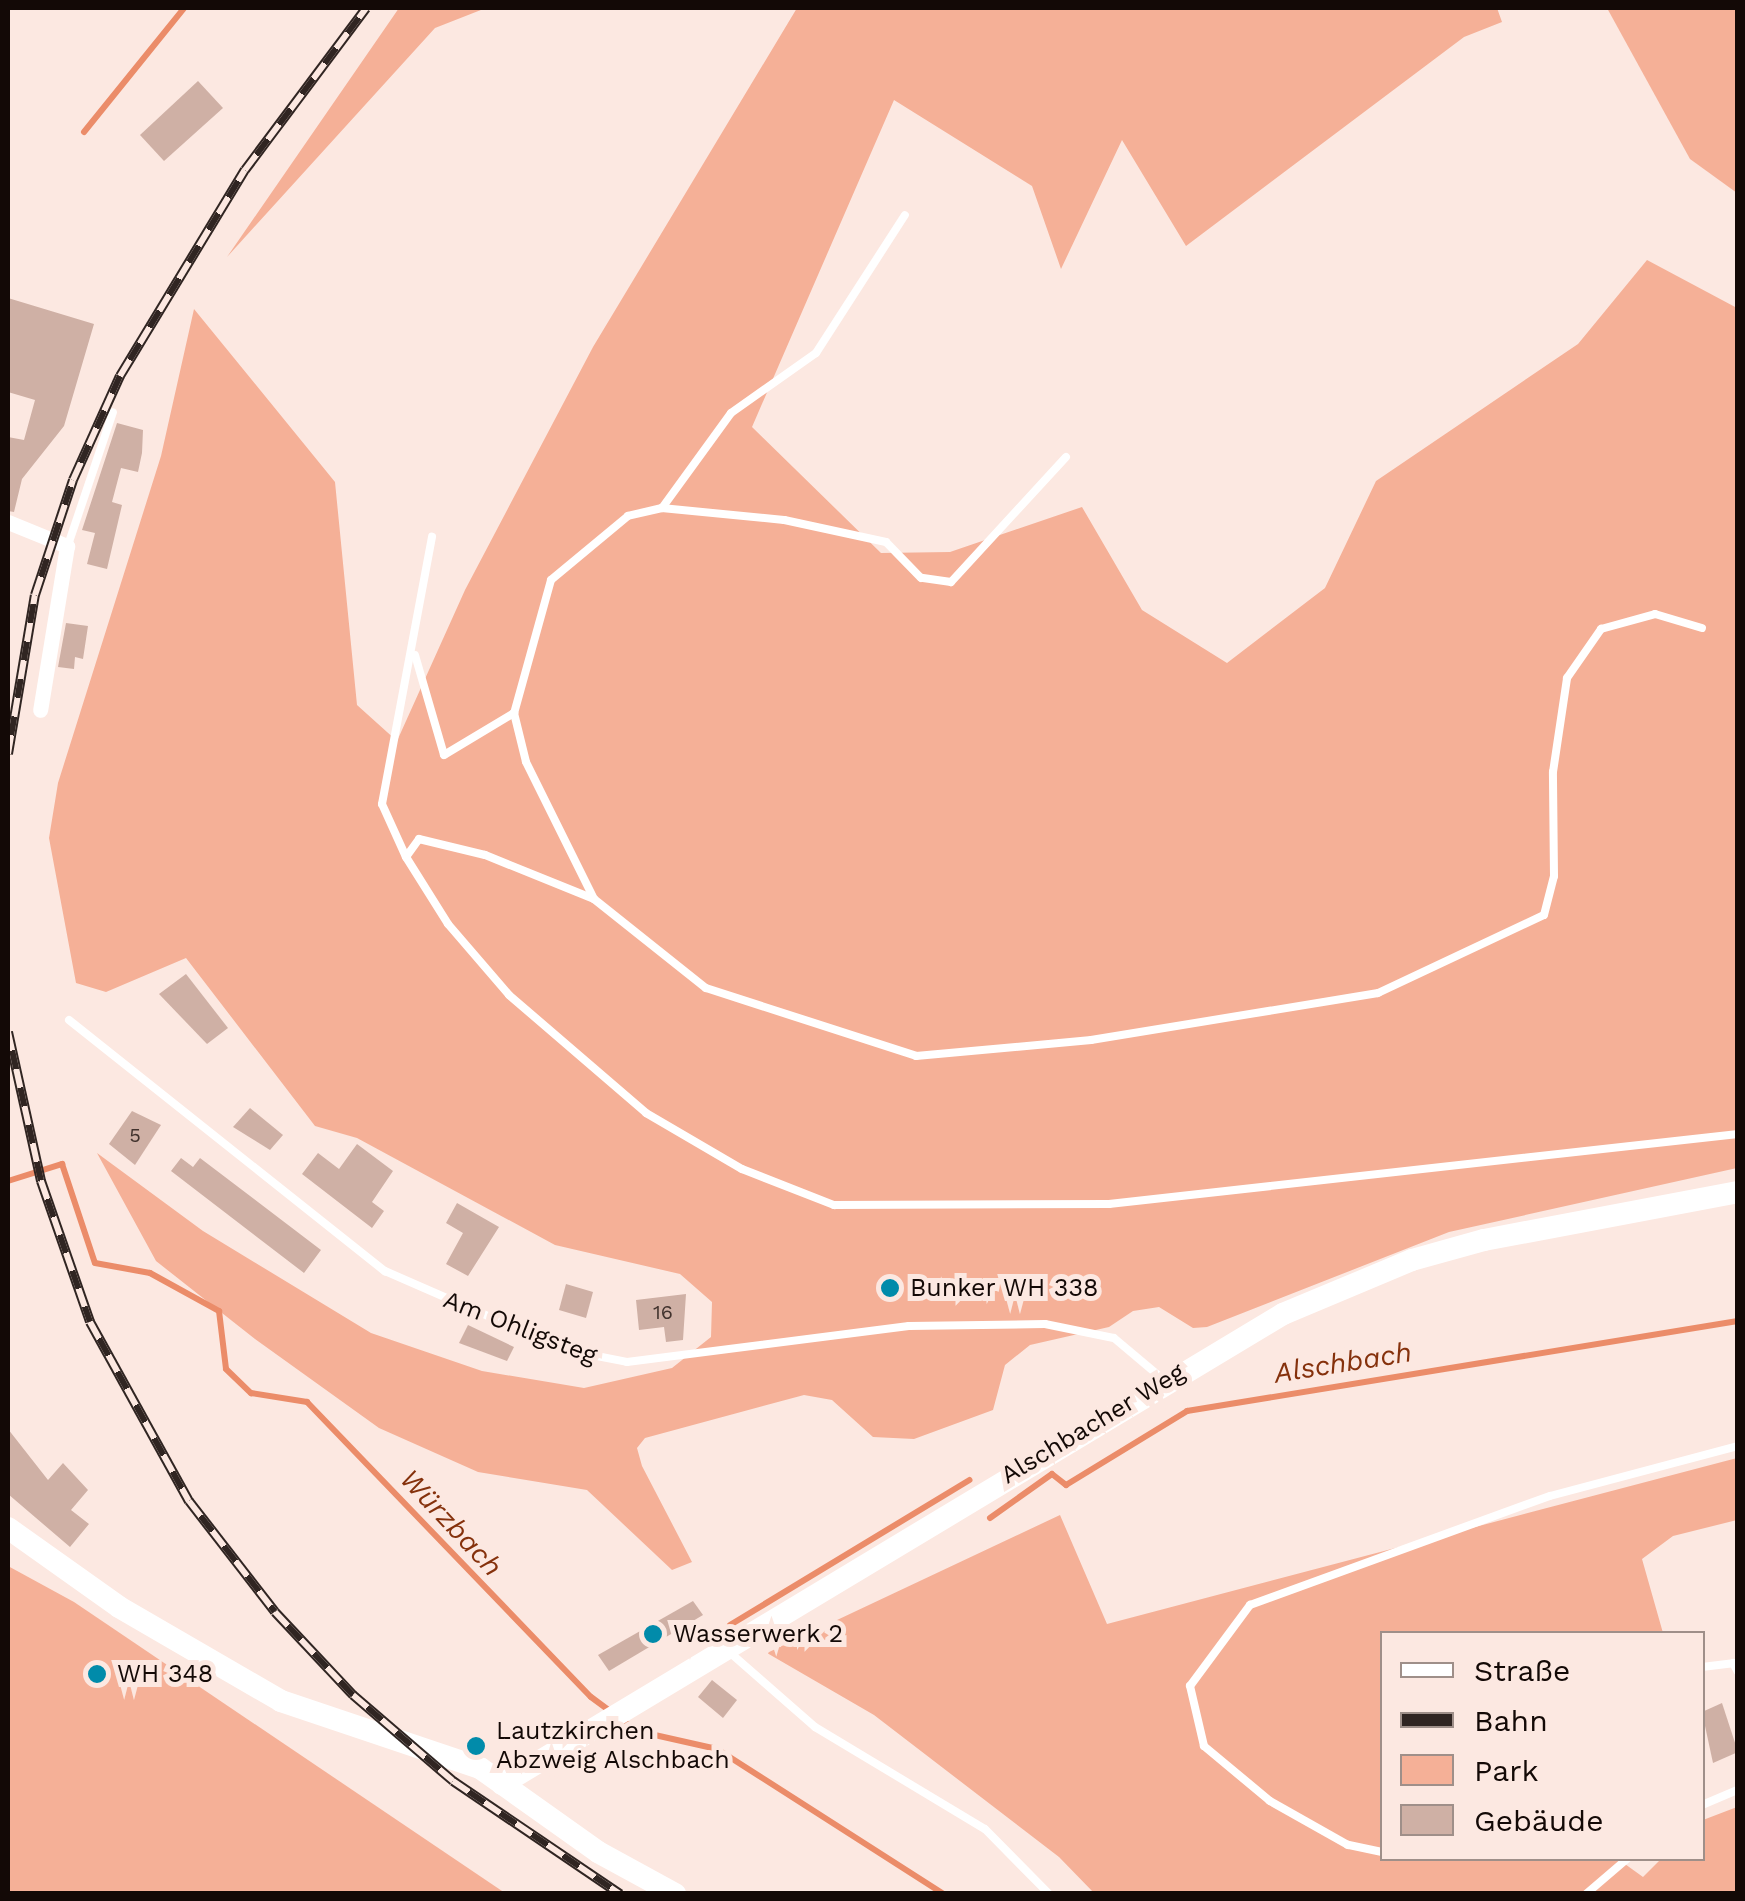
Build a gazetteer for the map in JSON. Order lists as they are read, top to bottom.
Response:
{
  "streets": {
    "street": ["Alschbacher Weg"],
    "lane": ["Am Ohligsteg"]
  },
  "crossings": [
    ["Am Ohligsteg", "Alschbacher Weg"]
  ],
  "water": ["Alschbach", "Würzbach"],
  "places": [
    "Bunker WH 338",
    "Wasserwerk 2",
    "WH 348",
    "Lautzkirchen Abzweig Alschbach"
  ],
  "house_numbers": ["5", "16"],
  "legend": [
    "Straße",
    "Bahn",
    "Park",
    "Gebäude"
  ]
}
